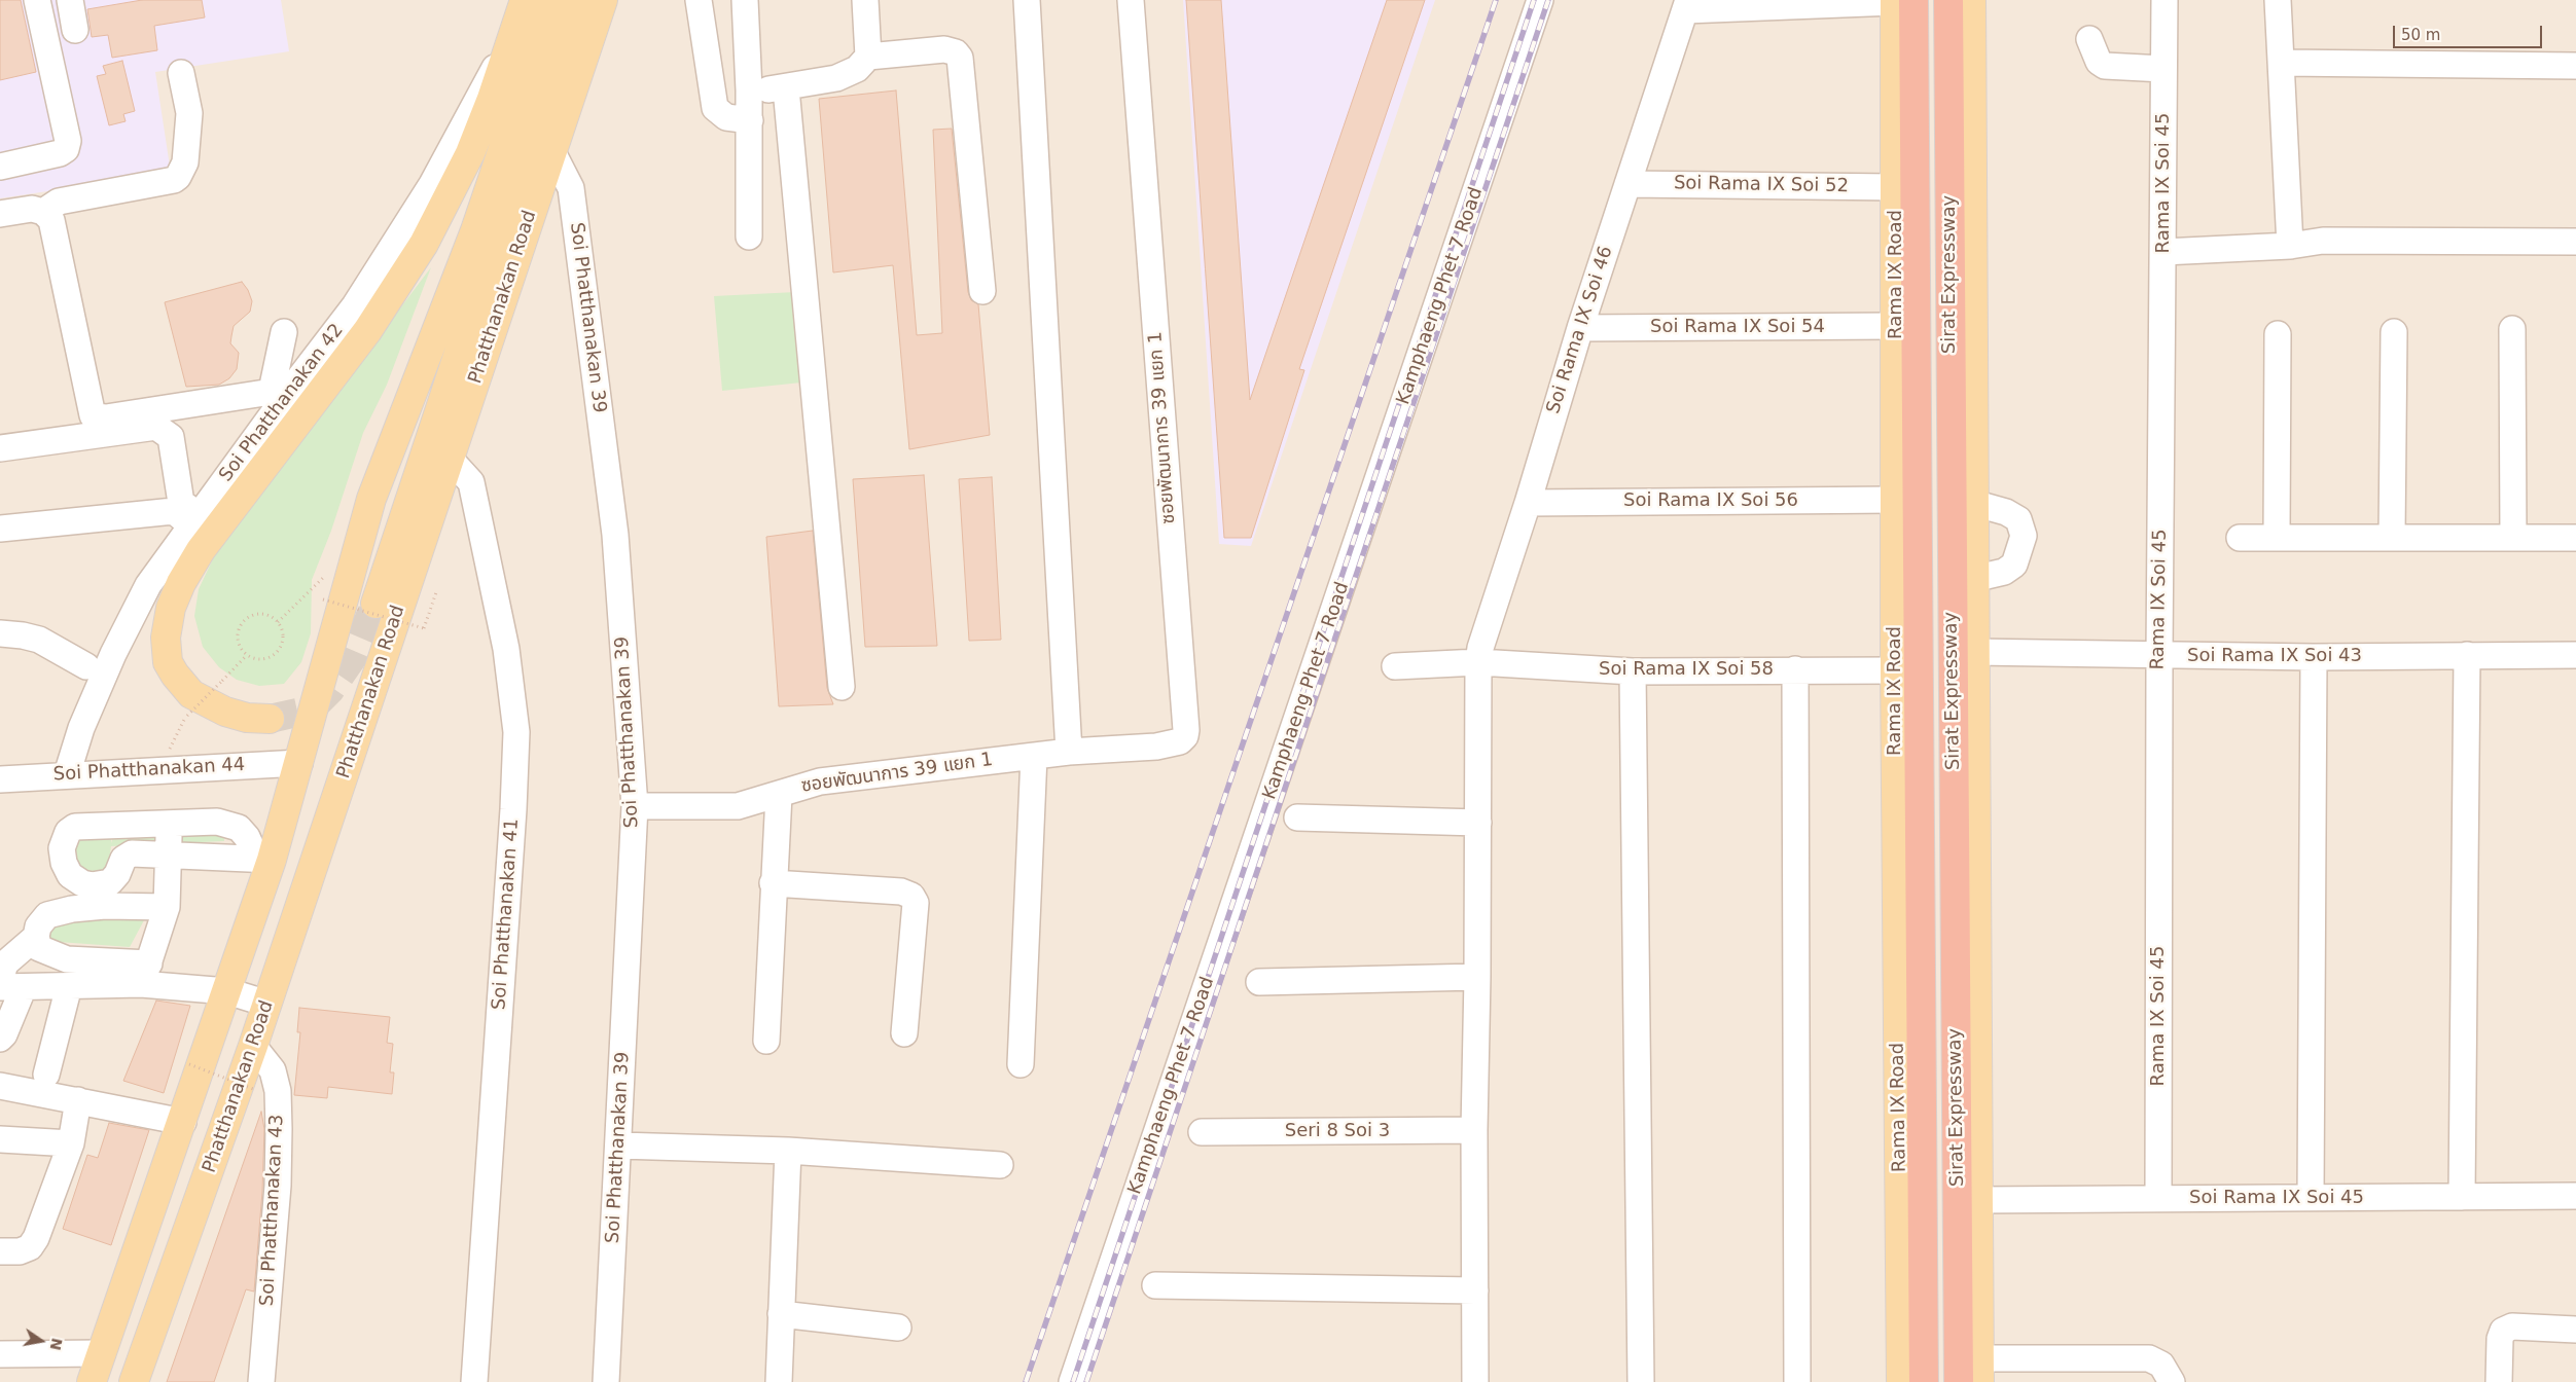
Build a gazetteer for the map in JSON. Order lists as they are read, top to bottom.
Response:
{
  "streets": {
    "highway": ["Sirat Expressway"],
    "main road": ["Rama IX Road", "Phatthanakan Road"],
    "street": [
      "Rama IX Soi 45",
      "Soi Rama IX Soi 52",
      "Kamphaeng Phet 7 Road",
      "Soi Phatthanakan 39",
      "Soi Rama IX Soi 54",
      "Soi Rama IX Soi 46",
      "Soi Phatthanakan 42",
      "ซอยพัฒนาการ 39 แยก 1",
      "Soi Rama IX Soi 56",
      "Soi Rama IX Soi 43",
      "Soi Rama IX Soi 58",
      "Soi Phatthanakan 44",
      "Soi Phatthanakan 41",
      "Seri 8 Soi 3",
      "Soi Rama IX Soi 45",
      "Soi Phatthanakan 43"
    ]
  },
  "crossings": [
    ["Rama IX Soi 45", "Soi Rama IX Soi 43"],
    ["Rama IX Soi 45", "Soi Rama IX Soi 45"],
    ["Soi Rama IX Soi 52", "Rama IX Road"],
    ["Soi Rama IX Soi 52", "Soi Rama IX Soi 46"],
    ["Rama IX Road", "Sirat Expressway"],
    ["Rama IX Road", "Soi Rama IX Soi 54"],
    ["Rama IX Road", "Soi Rama IX Soi 56"],
    ["Rama IX Road", "Soi Rama IX Soi 58"],
    ["Phatthanakan Road", "Soi Phatthanakan 39"],
    ["Phatthanakan Road", "Soi Phatthanakan 41"],
    ["Phatthanakan Road", "Soi Phatthanakan 43"],
    ["Soi Phatthanakan 39", "ซอยพัฒนาการ 39 แยก 1"],
    ["Soi Rama IX Soi 54", "Soi Rama IX Soi 46"],
    ["Soi Rama IX Soi 46", "Soi Rama IX Soi 56"],
    ["Soi Rama IX Soi 46", "Soi Rama IX Soi 58"],
    ["Soi Rama IX Soi 46", "Seri 8 Soi 3"],
    ["Soi Phatthanakan 42", "Soi Phatthanakan 44"]
  ],
  "scale_bar": "50 m",
  "north": "right"
}
